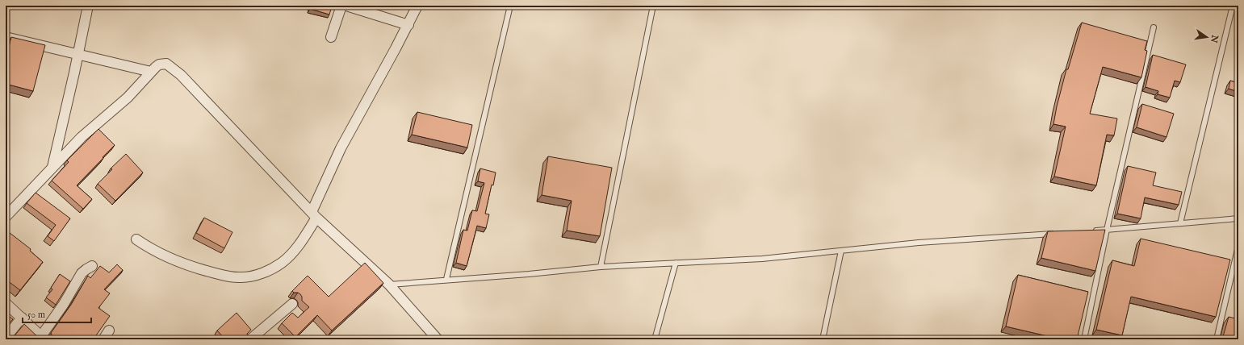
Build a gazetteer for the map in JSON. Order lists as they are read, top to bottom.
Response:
{
  "scale_bar": "50 m",
  "north": "right"
}
